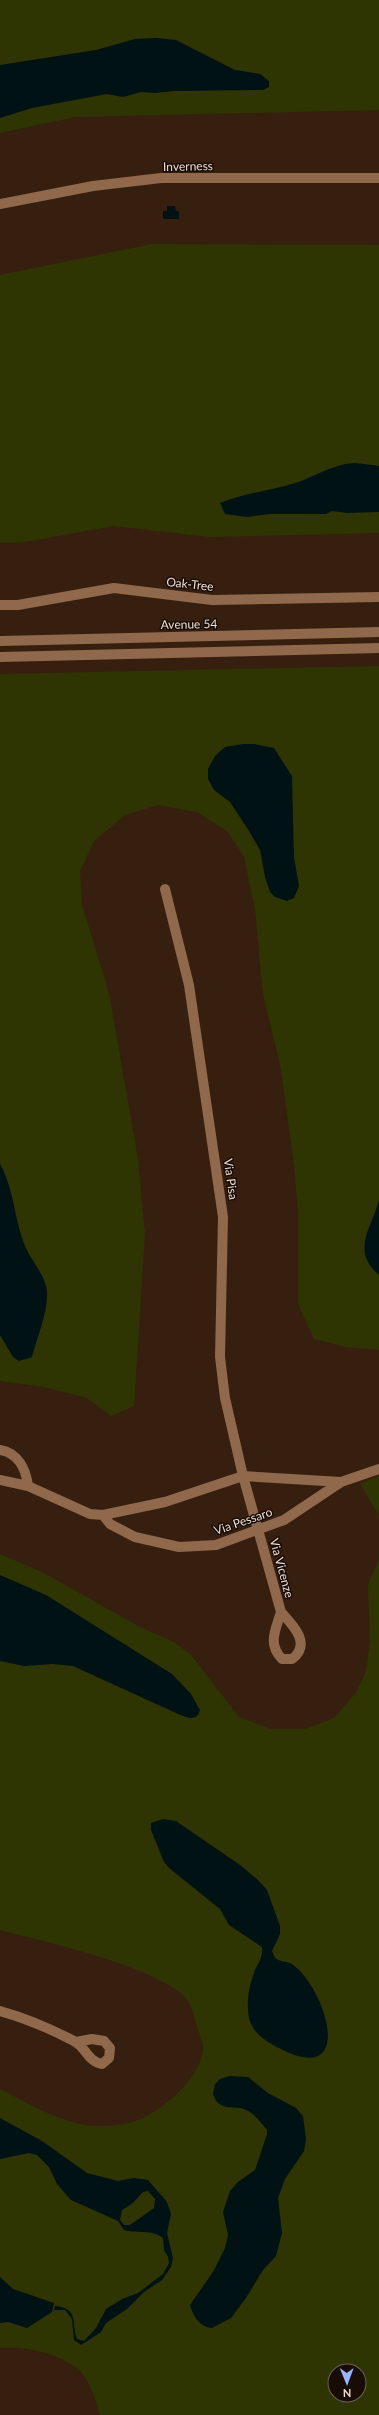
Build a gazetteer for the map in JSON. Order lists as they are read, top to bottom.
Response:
{
  "streets": {
    "street": [
      "Inverness",
      "Oak-Tree",
      "Avenue 54",
      "Via Pisa",
      "Via Pessaro",
      "Via Vicenze"
    ]
  },
  "crossings": [
    ["Via Pisa", "Via Pessaro"],
    ["Via Pisa", "Via Vicenze"],
    ["Via Pessaro", "Via Vicenze"]
  ],
  "north": "bottom"
}
